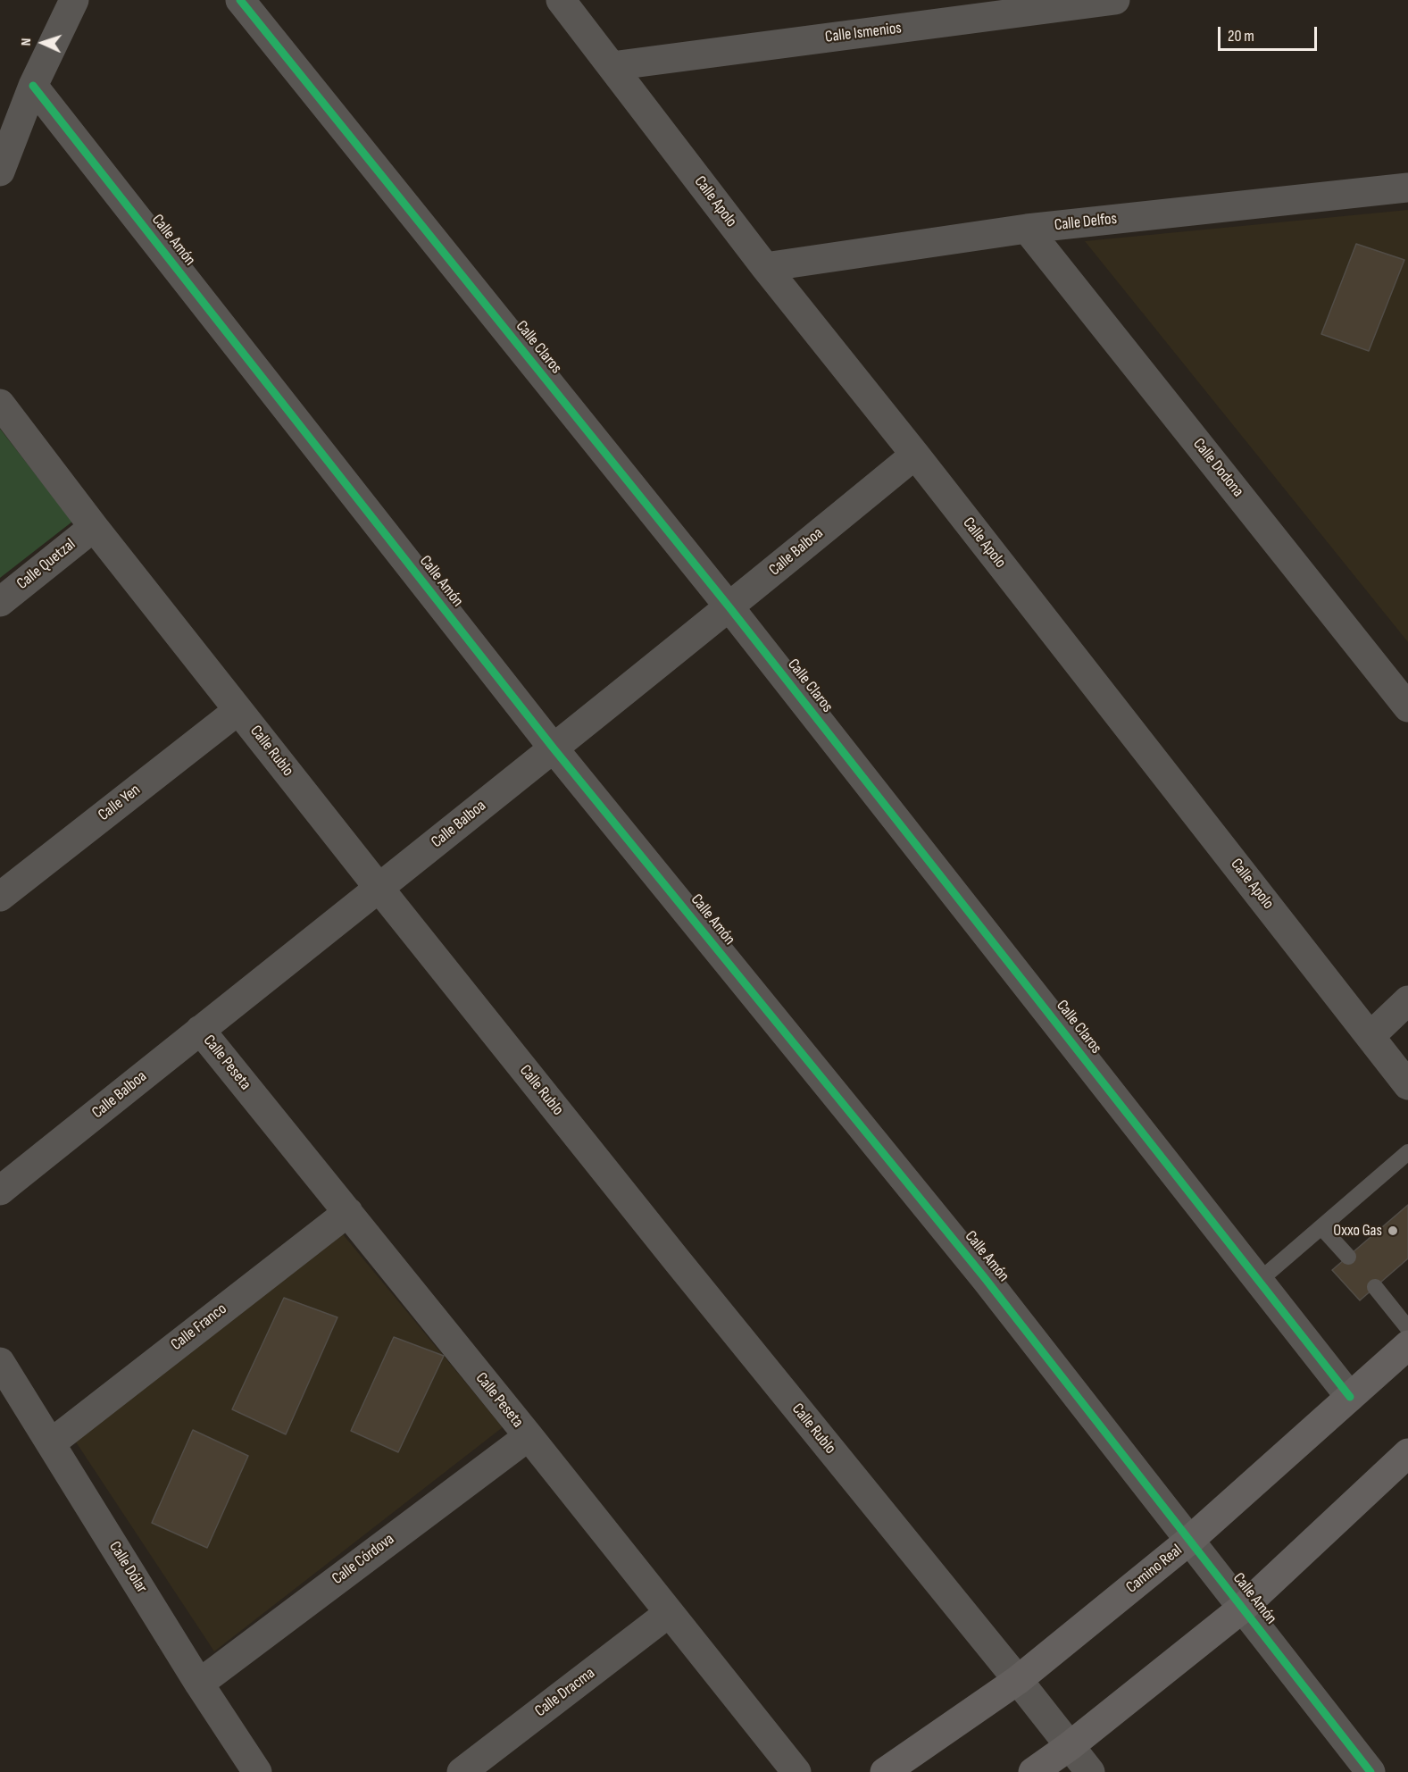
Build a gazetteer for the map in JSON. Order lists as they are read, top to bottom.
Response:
{
  "streets": {
    "street": [
      "Calle Ismenios",
      "Calle Apolo",
      "Calle Delfos",
      "Calle Amón",
      "Calle Claros",
      "Calle Dodona",
      "Calle Balboa",
      "Calle Quetzal",
      "Calle Rublo",
      "Calle Yen",
      "Calle Peseta",
      "Calle Franco",
      "Calle Córdova",
      "Calle Dólar",
      "Camino Real",
      "Calle Dracma"
    ]
  },
  "crossings": [
    ["Calle Ismenios", "Calle Apolo"],
    ["Calle Apolo", "Calle Delfos"],
    ["Calle Apolo", "Calle Balboa"],
    ["Calle Delfos", "Calle Dodona"],
    ["Calle Amón", "Calle Balboa"],
    ["Calle Amón", "Camino Real"],
    ["Calle Claros", "Calle Balboa"],
    ["Calle Claros", "Camino Real"],
    ["Calle Balboa", "Calle Rublo"],
    ["Calle Balboa", "Calle Peseta"],
    ["Calle Quetzal", "Calle Rublo"],
    ["Calle Rublo", "Calle Yen"],
    ["Calle Rublo", "Camino Real"],
    ["Calle Peseta", "Calle Franco"],
    ["Calle Peseta", "Calle Córdova"],
    ["Calle Peseta", "Calle Dracma"],
    ["Calle Franco", "Calle Dólar"],
    ["Calle Córdova", "Calle Dólar"]
  ],
  "places": ["Oxxo Gas"],
  "scale_bar": "20 m",
  "north": "left"
}
